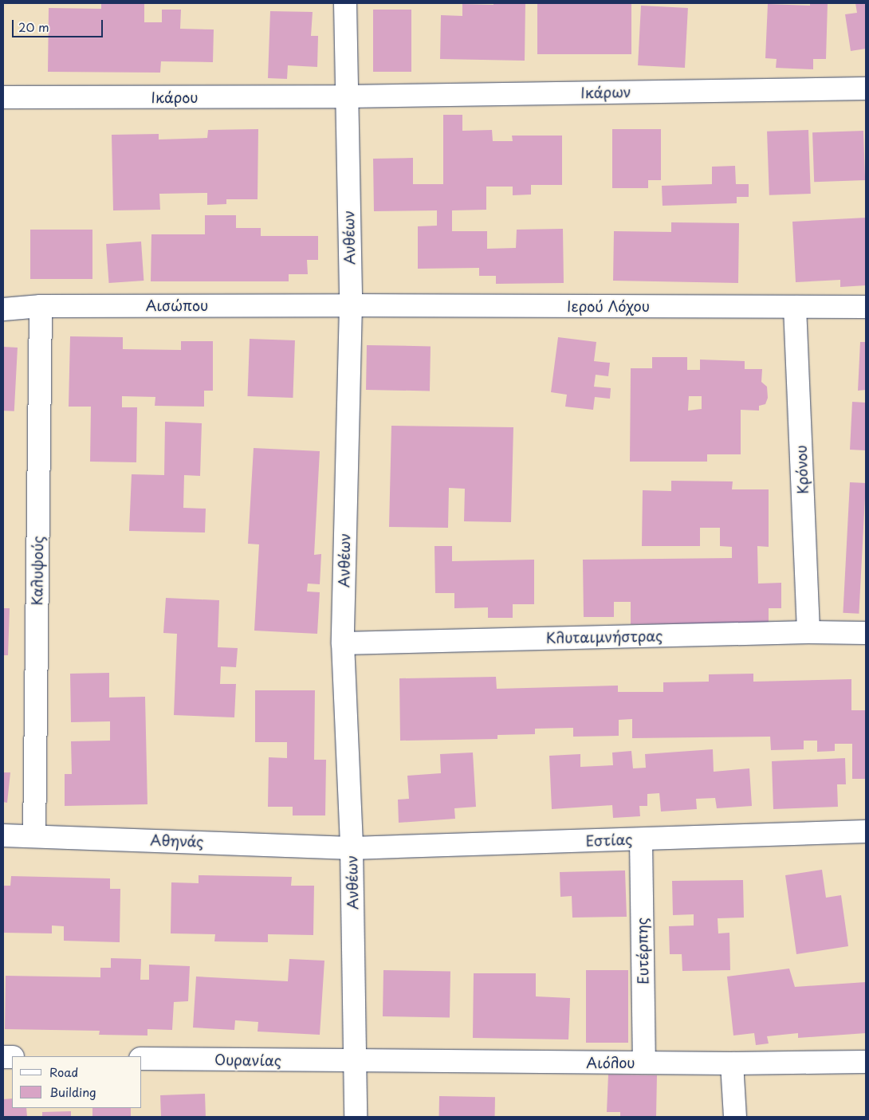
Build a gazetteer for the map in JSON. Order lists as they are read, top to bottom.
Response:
{
  "streets": {
    "street": [
      "Ικάρων",
      "Ικάρου",
      "Ανθέων",
      "Αισώπου",
      "Ιερού Λόχου",
      "Κρόνου",
      "Καλυψούς",
      "Κλυταιμνήστρας",
      "Εστίας",
      "Αθηνάς",
      "Ευτέρπης",
      "Ουρανίας",
      "Αιόλου"
    ]
  },
  "crossings": [
    ["Ικάρων", "Ικάρου"],
    ["Ικάρων", "Ανθέων"],
    ["Ικάρου", "Ανθέων"],
    ["Ανθέων", "Αισώπου"],
    ["Ανθέων", "Ιερού Λόχου"],
    ["Ανθέων", "Κλυταιμνήστρας"],
    ["Ανθέων", "Εστίας"],
    ["Ανθέων", "Αθηνάς"],
    ["Ανθέων", "Ουρανίας"],
    ["Ανθέων", "Αιόλου"],
    ["Αισώπου", "Ιερού Λόχου"],
    ["Αισώπου", "Καλυψούς"],
    ["Ιερού Λόχου", "Κρόνου"],
    ["Κρόνου", "Κλυταιμνήστρας"],
    ["Καλυψούς", "Αθηνάς"],
    ["Εστίας", "Αθηνάς"],
    ["Εστίας", "Ευτέρπης"],
    ["Ευτέρπης", "Αιόλου"],
    ["Ουρανίας", "Αιόλου"]
  ],
  "legend": ["Road", "Building"],
  "scale_bar": "20 m"
}
